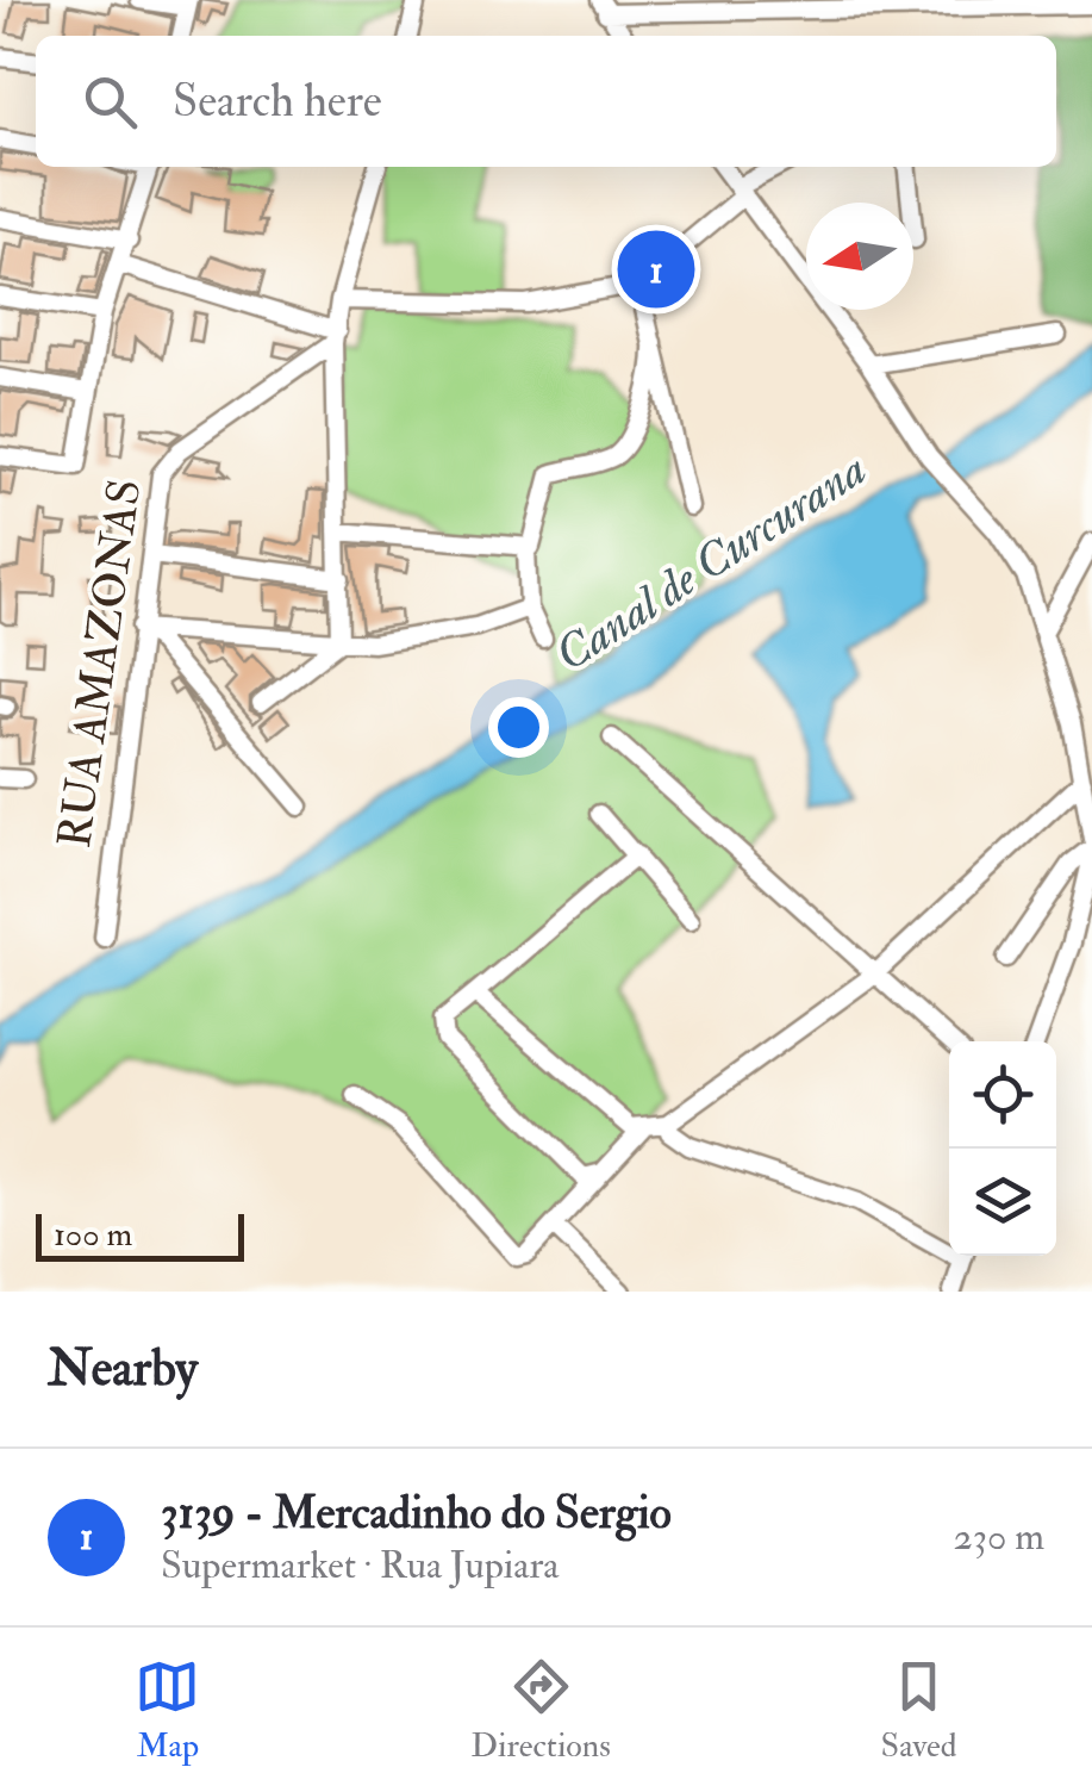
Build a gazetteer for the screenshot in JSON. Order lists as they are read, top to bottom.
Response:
{
  "streets": {
    "street": ["RUA AMAZONAS"]
  },
  "water": ["Canal de Curcurana"],
  "scale_bar": "100 m",
  "north": "left",
  "page": {
    "search": "Search here",
    "pins": "1",
    "scale": "100 m",
    "heading": "Nearby",
    "list": [
      {
        "mark": "1",
        "name": "3139 - Mercadinho do Sergio",
        "note": "Supermarket · Rua Jupiara",
        "value": "230 m"
      }
    ],
    "nav": ["Map", "Directions", "Saved"]
  }
}
